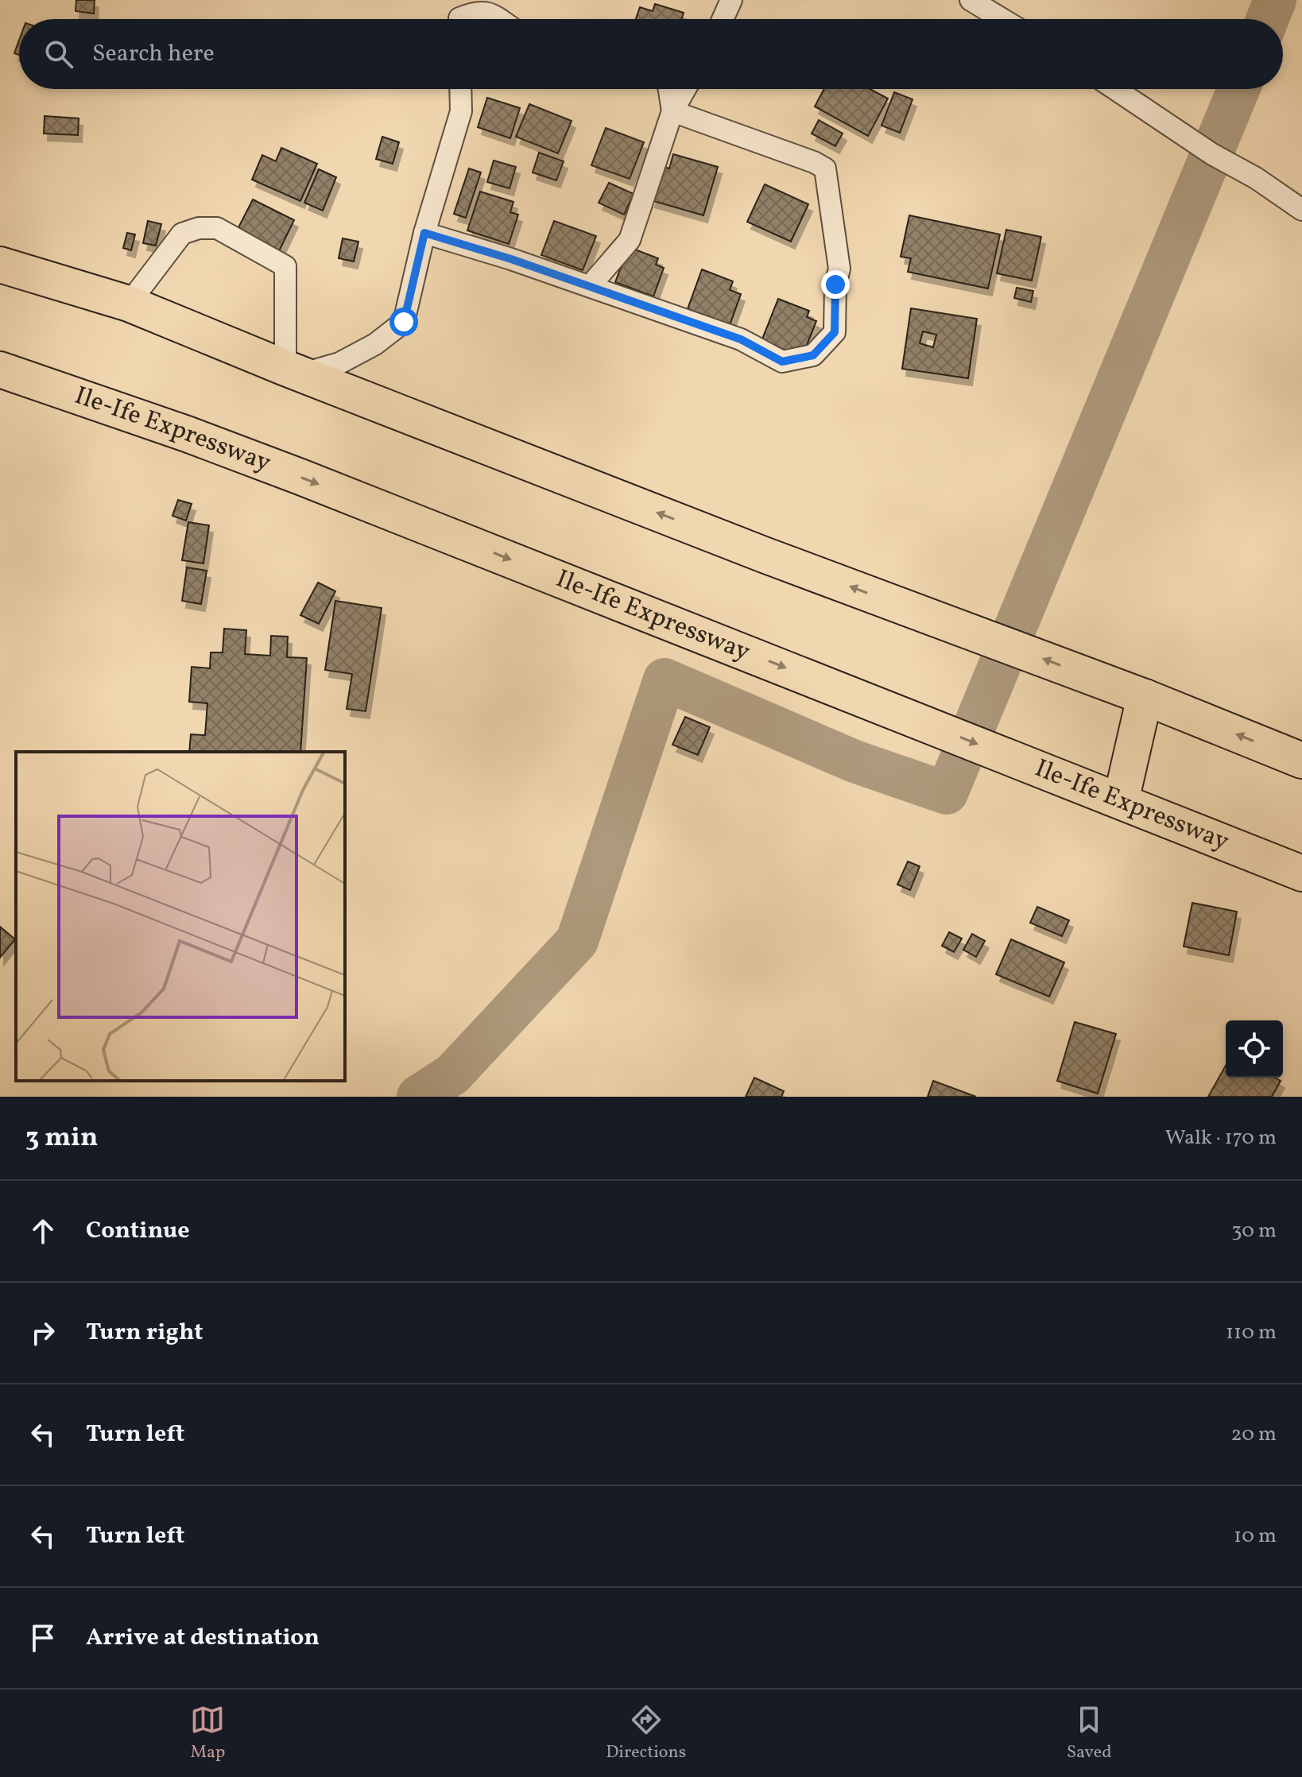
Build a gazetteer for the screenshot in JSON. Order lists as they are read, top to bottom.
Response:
{
  "streets": {
    "highway": ["Ile-Ife Expressway"]
  },
  "page": {
    "search": "Search here",
    "heading": ["3 min", "Walk · 170 m"],
    "list": [
      ["Continue", "30 m"],
      ["Turn right", "110 m"],
      ["Turn left", "20 m"],
      ["Turn left", "10 m"],
      "Arrive at destination"
    ],
    "nav": ["Map", "Directions", "Saved"]
  }
}
